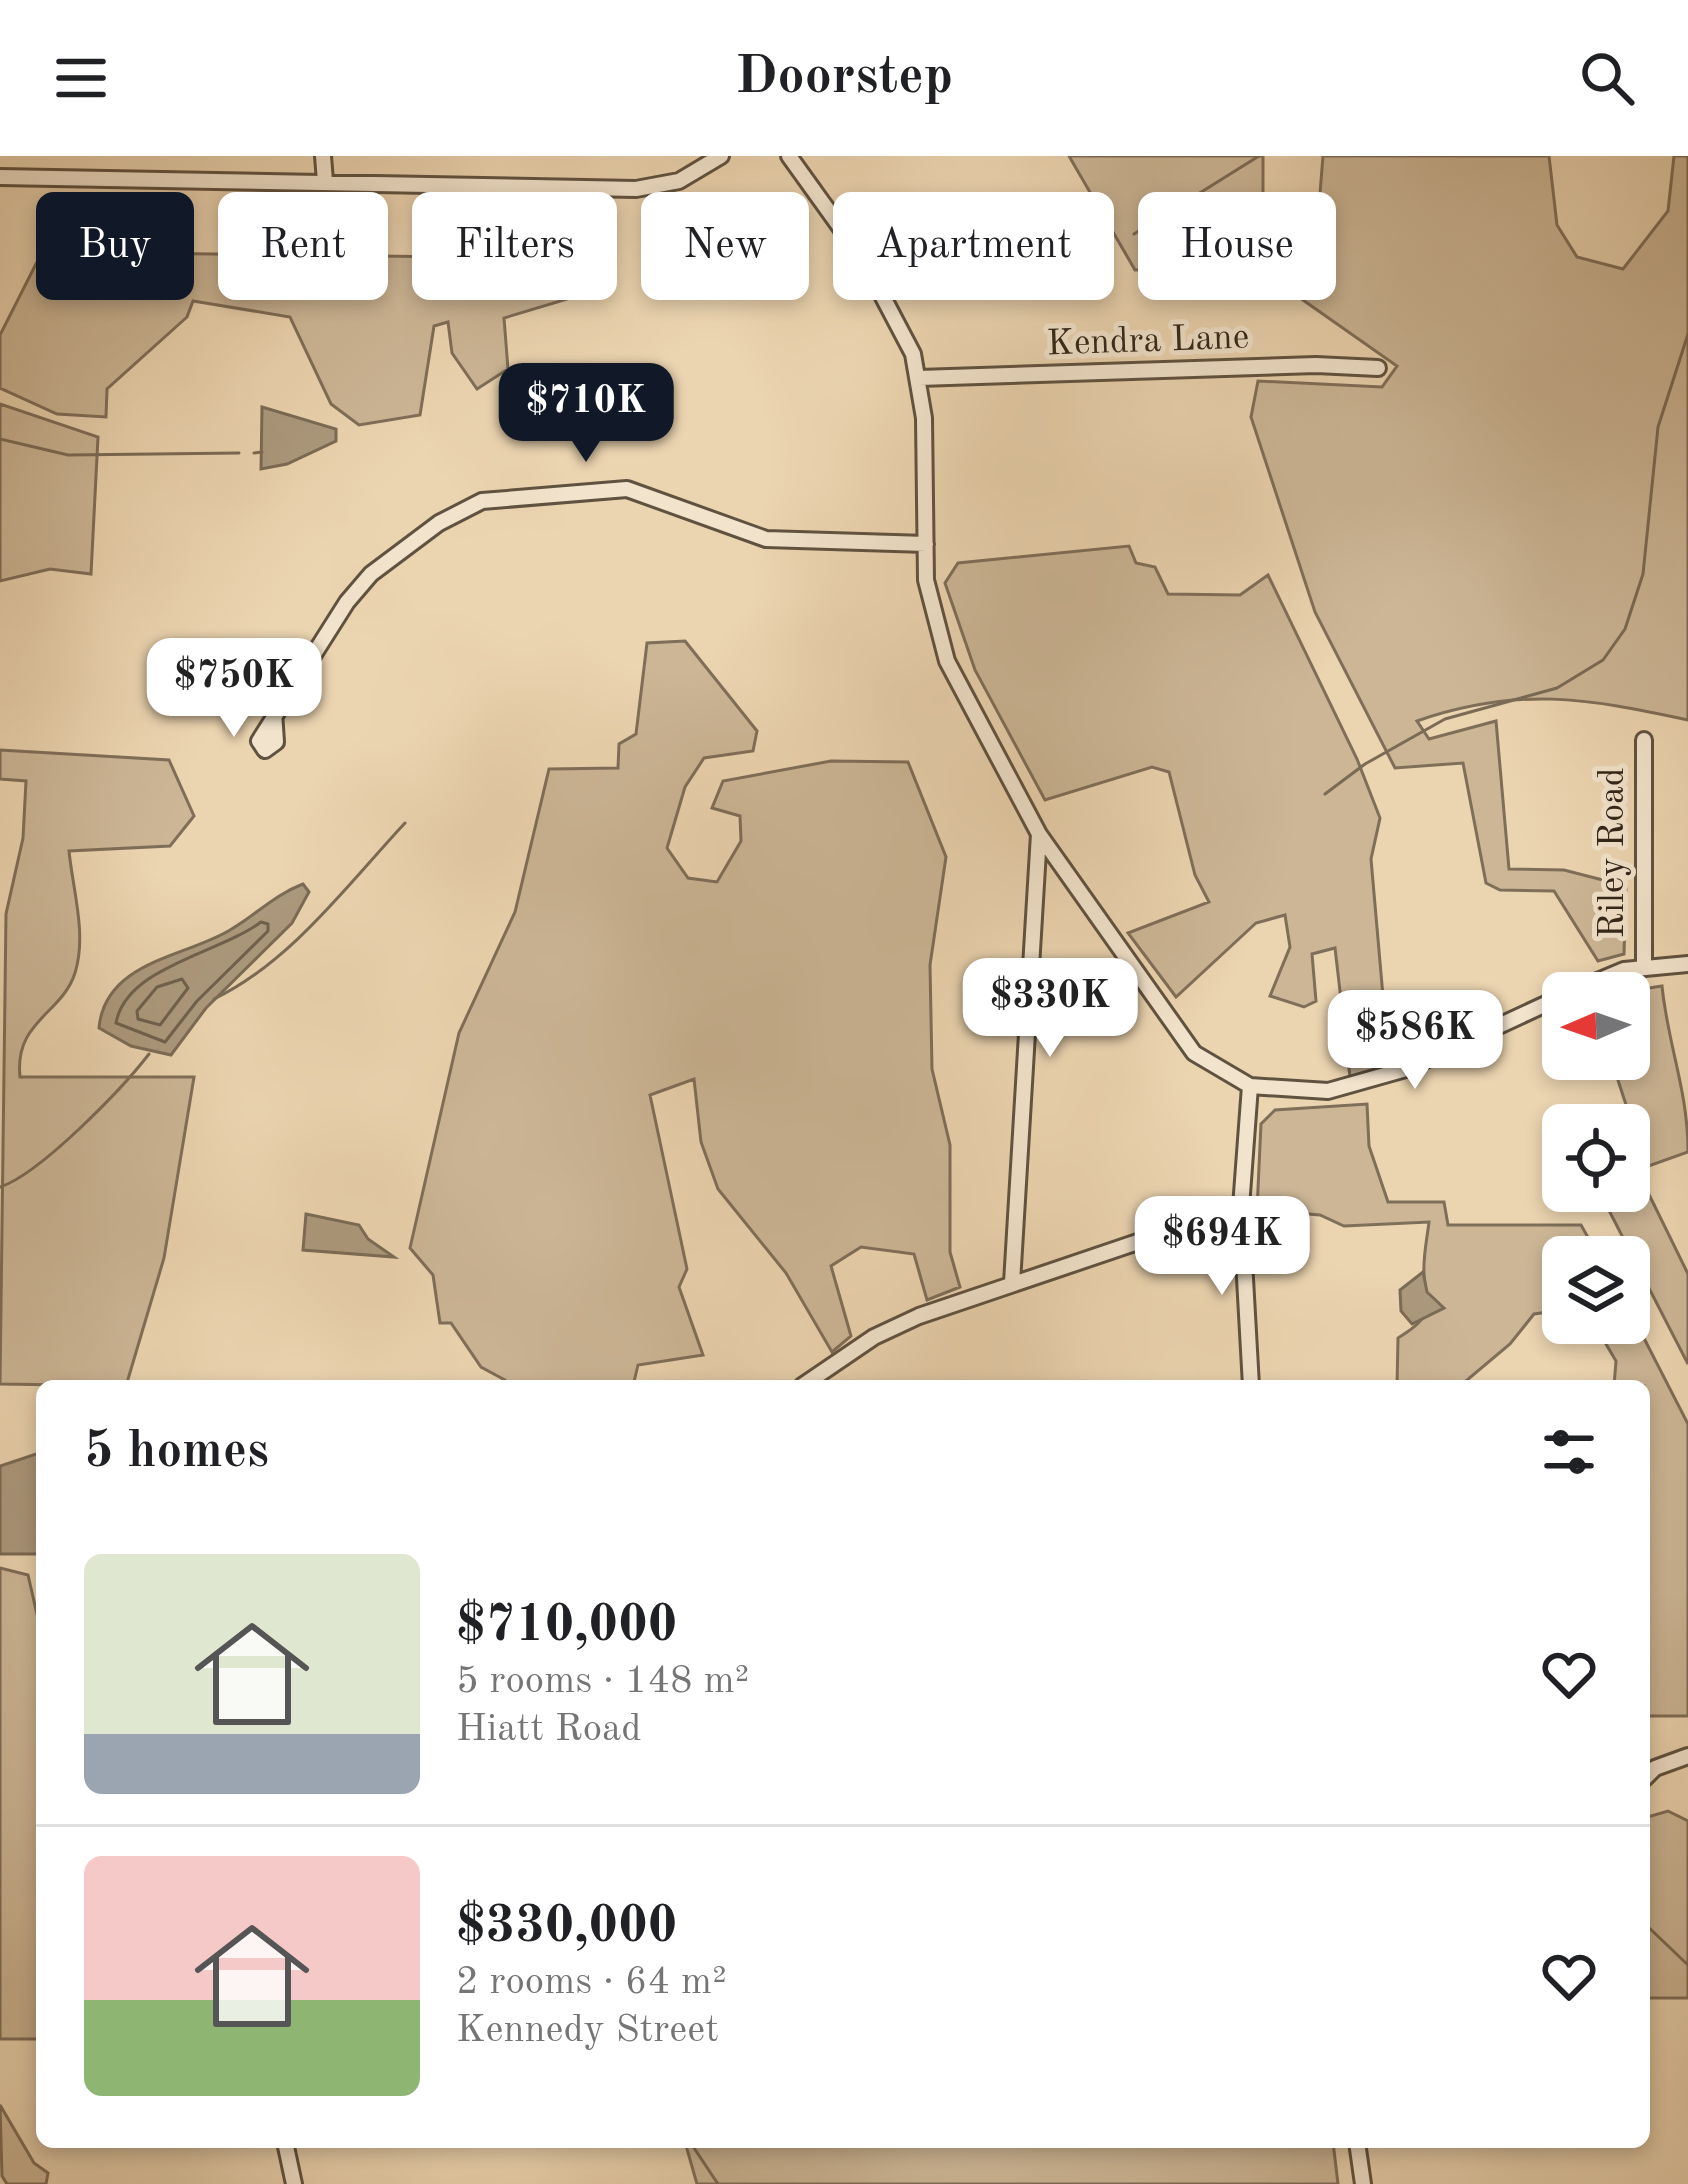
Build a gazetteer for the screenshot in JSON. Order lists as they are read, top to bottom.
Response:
{
  "streets": {
    "street": ["Kendra Lane", "Riley Road"]
  },
  "north": "left",
  "page": {
    "header": "Doorstep",
    "chip": [
      "Buy",
      "Rent",
      "Filters",
      "New",
      "Apartment",
      "House"
    ],
    "price": [
      "$710K",
      "$750K",
      "$330K",
      "$586K",
      "$694K"
    ],
    "heading": "5 homes",
    "list": [
      {
        "name": "$710,000",
        "note": "5 rooms · 148 m² · Hiatt Road"
      },
      {
        "name": "$330,000",
        "note": "2 rooms · 64 m² · Kennedy Street"
      }
    ]
  }
}
